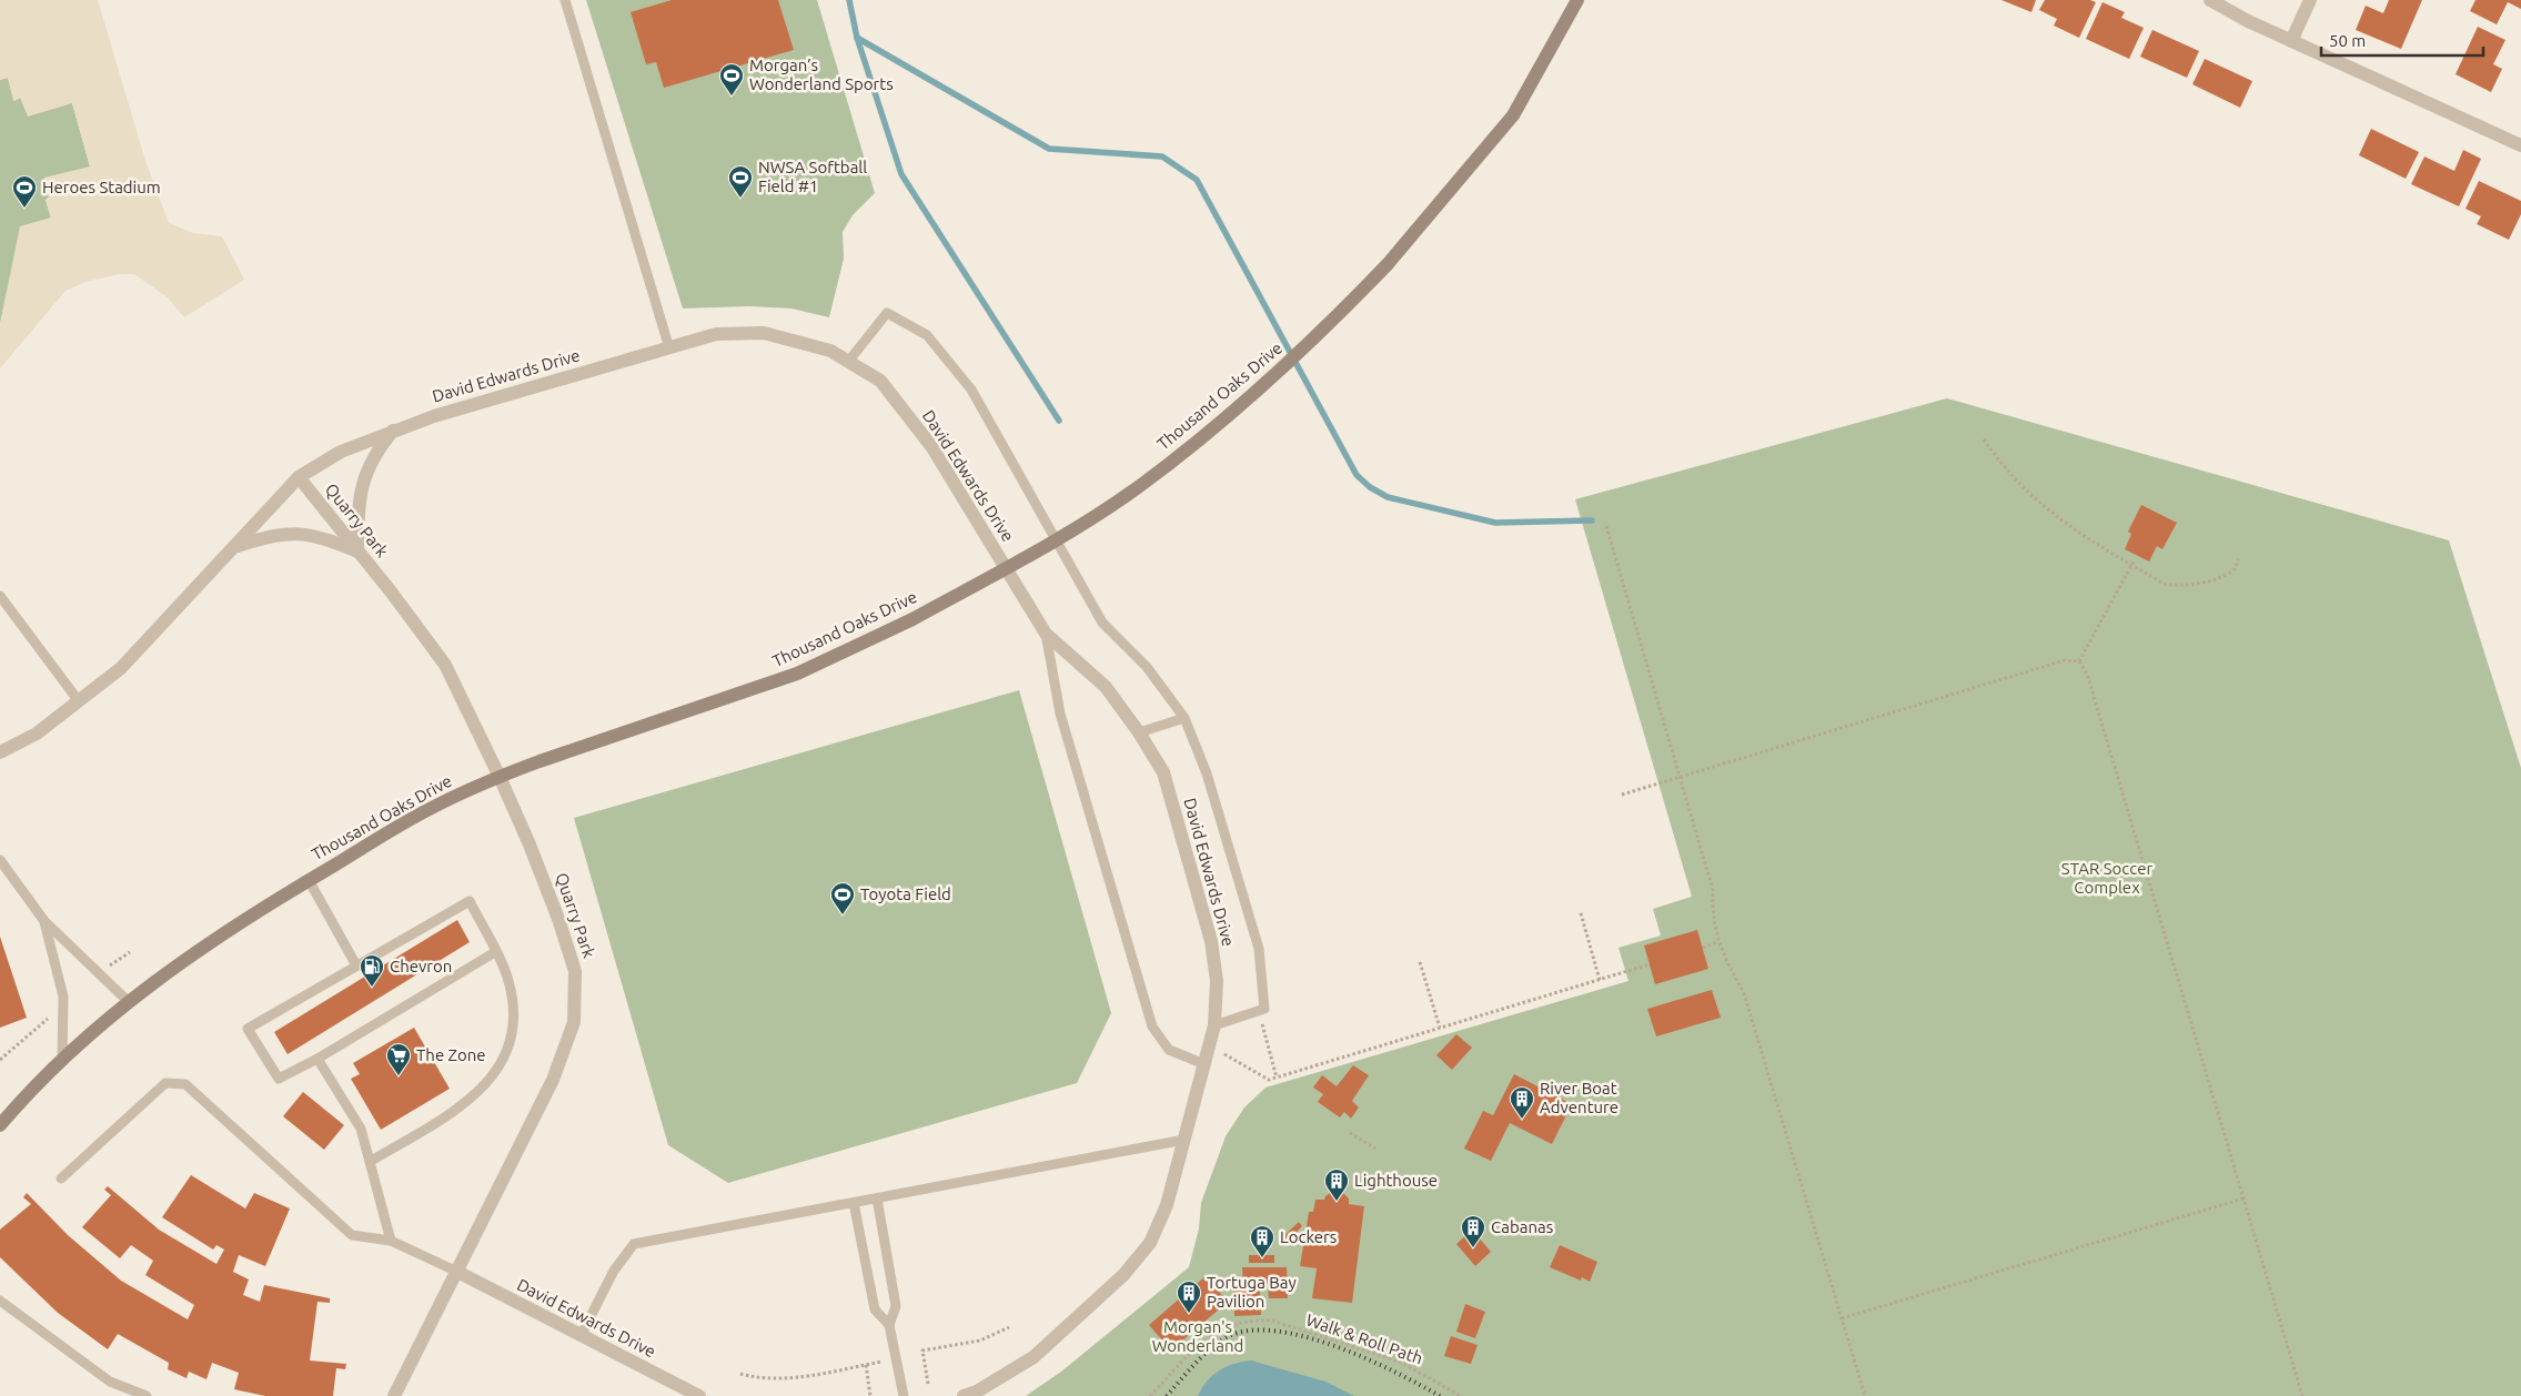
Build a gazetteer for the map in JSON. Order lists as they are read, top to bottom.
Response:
{
  "streets": {
    "main road": ["Thousand Oaks Drive"],
    "street": ["David Edwards Drive", "Quarry Park"],
    "path": ["Walk & Roll Path"]
  },
  "crossings": [
    ["David Edwards Drive", "Quarry Park"],
    ["Thousand Oaks Drive", "Quarry Park"]
  ],
  "parks": ["STAR Soccer Complex", "Morgan's Wonderland"],
  "places": {
    "sports": [
      "Morgan’s Wonderland Sports",
      "NWSA Softball Field #1",
      "Heroes Stadium",
      "Toyota Field"
    ],
    "fuel station": ["Chevron"],
    "supermarket": ["The Zone"],
    "building": [
      "River Boat Adventure",
      "Lighthouse",
      "Cabanas",
      "Lockers",
      "Tortuga Bay Pavilion"
    ]
  },
  "scale_bar": "50 m"
}
